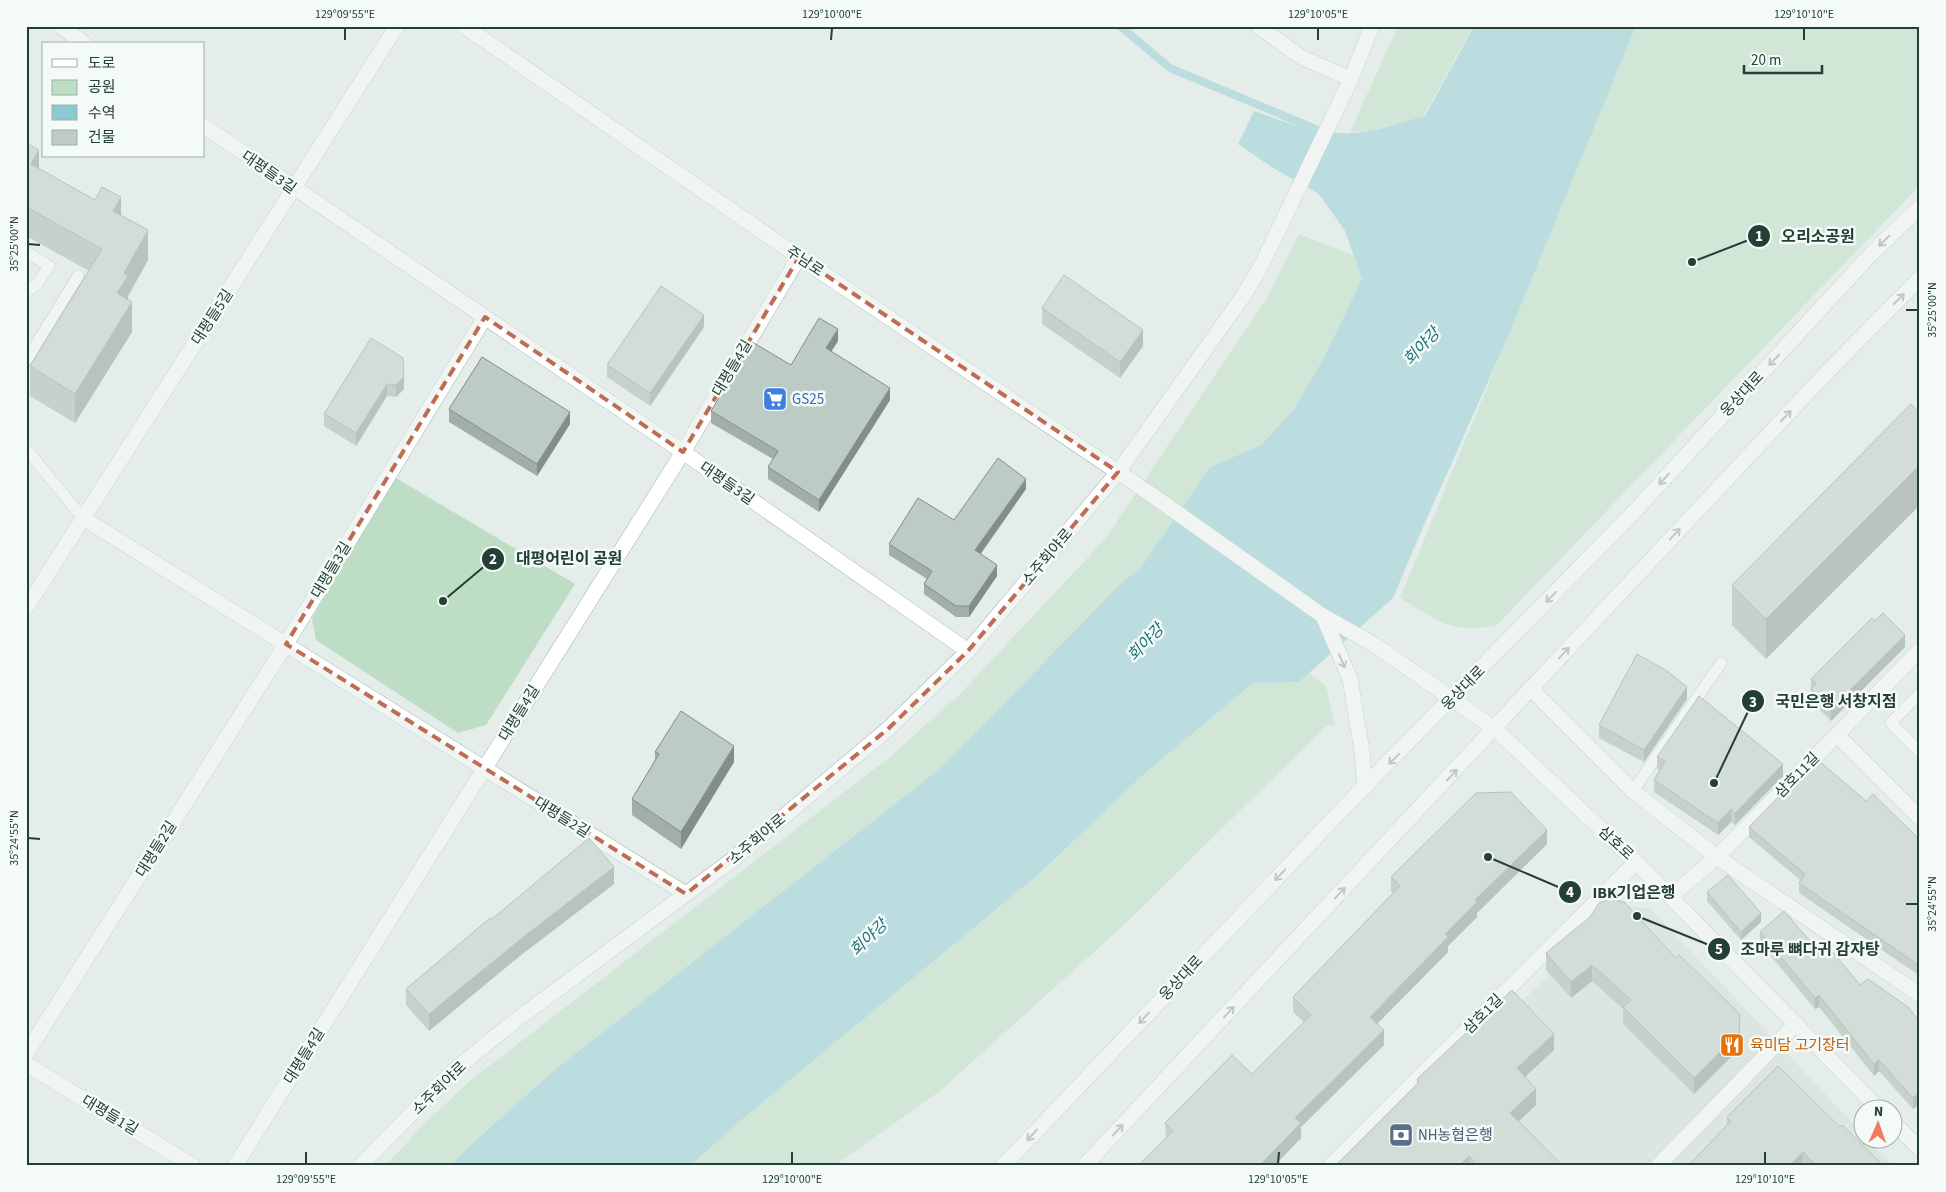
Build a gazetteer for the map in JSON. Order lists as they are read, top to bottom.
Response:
{
  "streets": {
    "street": [
      "대평들3길",
      "주남로",
      "대평들5길",
      "대평들4길",
      "웅상대로",
      "소주회야로",
      "삼호11길",
      "대평들2길",
      "삼호로",
      "삼호1길",
      "대평들1길"
    ]
  },
  "crossings": [
    ["대평들3길", "대평들5길"],
    ["대평들3길", "대평들4길"],
    ["대평들3길", "소주회야로"],
    ["대평들3길", "대평들2길"],
    ["주남로", "대평들4길"],
    ["주남로", "소주회야로"],
    ["주남로", "삼호로"],
    ["대평들5길", "대평들2길"],
    ["대평들4길", "대평들2길"],
    ["웅상대로", "삼호로"],
    ["소주회야로", "대평들2길"],
    ["삼호11길", "삼호로"],
    ["삼호로", "삼호1길"]
  ],
  "water": ["회야강"],
  "places": {
    "other": [
      "오리소공원",
      "대평어린이 공원",
      "국민은행 서창지점",
      "IBK기업은행",
      "조마루 뼈다귀 감자탕"
    ],
    "supermarket": ["GS25"],
    "restaurant": ["육미담 고기장터"],
    "bank": ["NH농협은행"]
  },
  "legend": [
    "도로",
    "공원",
    "수역",
    "건물"
  ],
  "scale_bar": "20 m",
  "north": "top",
  "coordinates": [
    "129°09'55\"E",
    "129°10'00\"E",
    "129°10'05\"E",
    "129°10'10\"E",
    "35°25'00\"N",
    "35°24'55\"N"
  ]
}
